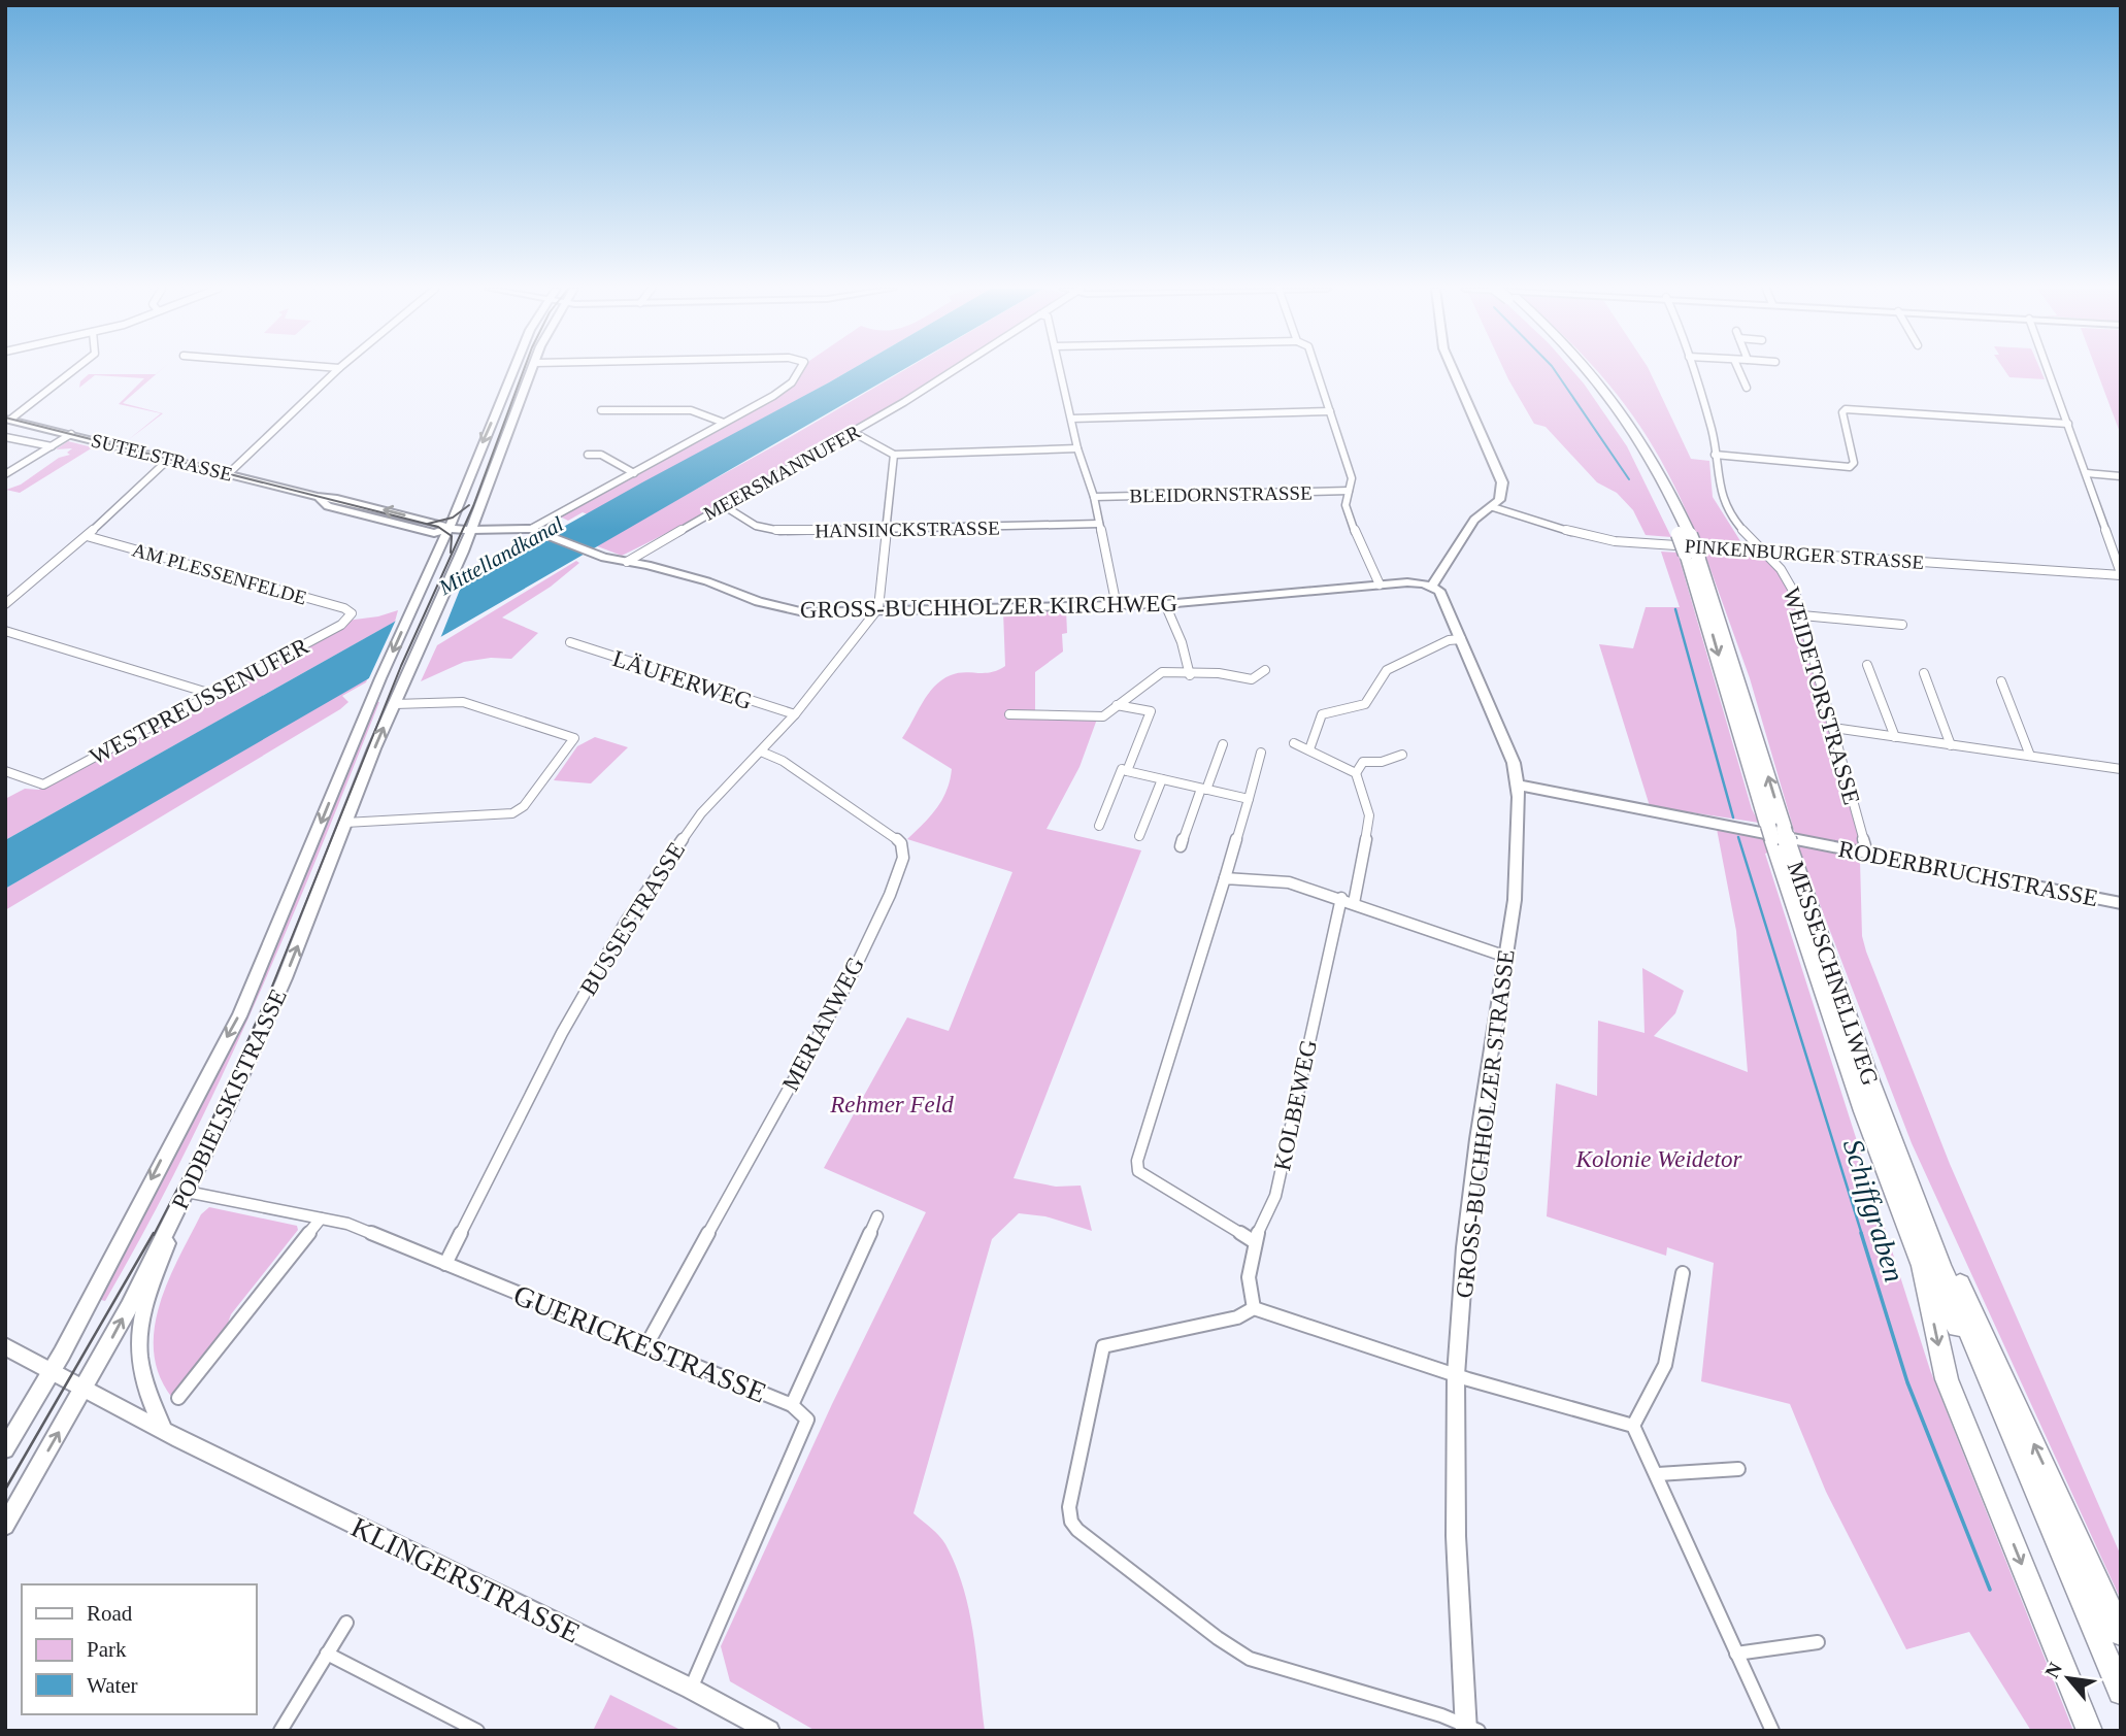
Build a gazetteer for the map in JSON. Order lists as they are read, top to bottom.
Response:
{
  "streets": {
    "highway": ["MESSESCHNELLWEG"],
    "main road": ["SUTELSTRASSE"],
    "street": [
      "MEERSMANNUFER",
      "BLEIDORNSTRASSE",
      "HANSINCKSTRASSE",
      "PINKENBURGER STRASSE",
      "AM PLESSENFELDE",
      "GROSS-BUCHHOLZER KIRCHWEG",
      "LÄUFERWEG",
      "WEIDETORSTRASSE",
      "WESTPREUSSENUFER",
      "RODERBRUCHSTRASSE",
      "BUSSESTRASSE",
      "MERIANWEG",
      "PODBIELSKISTRASSE",
      "KOLBEWEG",
      "GROSS-BUCHHOLZER STRASSE",
      "GUERICKESTRASSE",
      "KLINGERSTRASSE"
    ]
  },
  "crossings": [
    ["SUTELSTRASSE", "GROSS-BUCHHOLZER KIRCHWEG"],
    ["SUTELSTRASSE", "PODBIELSKISTRASSE"],
    ["MEERSMANNUFER", "HANSINCKSTRASSE"],
    ["MEERSMANNUFER", "GROSS-BUCHHOLZER KIRCHWEG"],
    ["PINKENBURGER STRASSE", "WEIDETORSTRASSE"],
    ["AM PLESSENFELDE", "WESTPREUSSENUFER"],
    ["GROSS-BUCHHOLZER KIRCHWEG", "BUSSESTRASSE"],
    ["GROSS-BUCHHOLZER KIRCHWEG", "PODBIELSKISTRASSE"],
    ["GROSS-BUCHHOLZER KIRCHWEG", "GROSS-BUCHHOLZER STRASSE"],
    ["LÄUFERWEG", "BUSSESTRASSE"],
    ["WEIDETORSTRASSE", "RODERBRUCHSTRASSE"],
    ["RODERBRUCHSTRASSE", "GROSS-BUCHHOLZER STRASSE"],
    ["BUSSESTRASSE", "MERIANWEG"],
    ["BUSSESTRASSE", "GUERICKESTRASSE"],
    ["MERIANWEG", "GUERICKESTRASSE"],
    ["PODBIELSKISTRASSE", "GUERICKESTRASSE"],
    ["PODBIELSKISTRASSE", "KLINGERSTRASSE"],
    ["GUERICKESTRASSE", "KLINGERSTRASSE"]
  ],
  "water": ["Mittellandkanal", "Schiffgraben"],
  "parks": ["Rehmer Feld", "Kolonie Weidetor"],
  "legend": ["Road", "Park", "Water"],
  "north": "top left"
}
